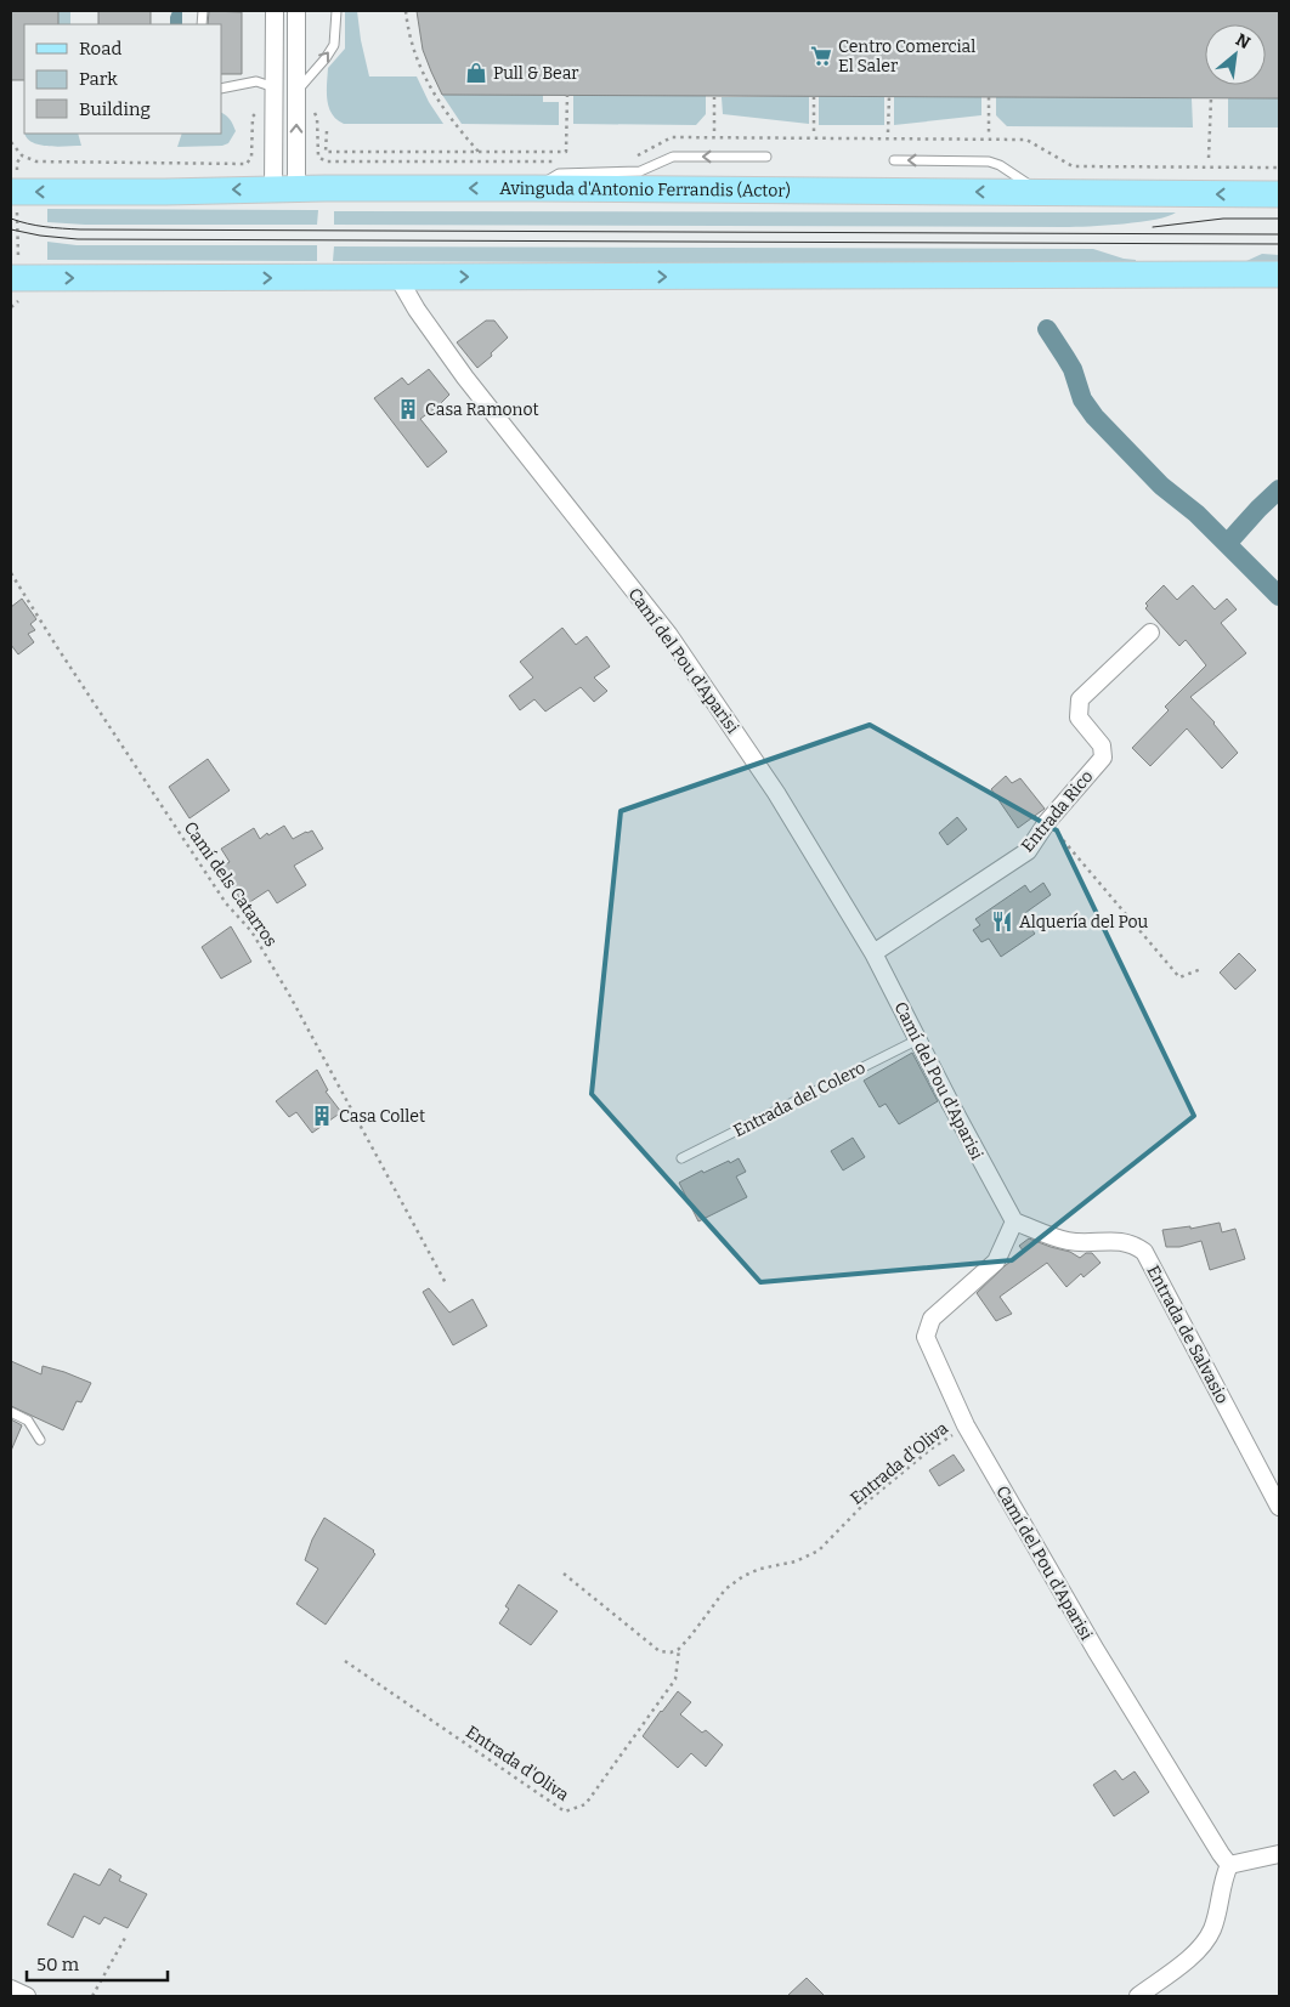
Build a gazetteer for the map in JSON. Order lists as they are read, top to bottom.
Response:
{
  "streets": {
    "main road": ["Avinguda d'Antonio Ferrandis (Actor)"],
    "street": ["Camí del Pou d'Aparisi", "Entrada Rico", "Entrada de Salvasio"],
    "lane": ["Entrada del Colero"],
    "path": ["Camí dels Catarros", "Entrada d'Oliva"]
  },
  "crossings": [
    ["Camí del Pou d'Aparisi", "Entrada Rico"],
    ["Camí del Pou d'Aparisi", "Entrada del Colero"],
    ["Camí del Pou d'Aparisi", "Entrada de Salvasio"],
    ["Camí del Pou d'Aparisi", "Entrada d'Oliva"]
  ],
  "places": {
    "supermarket": ["Centro Comercial El Saler"],
    "shop": ["Pull & Bear"],
    "building": ["Casa Ramonot", "Casa Collet"],
    "restaurant": ["Alquería del Pou"]
  },
  "legend": ["Road", "Park", "Building"],
  "scale_bar": "50 m",
  "north": "top right"
}
